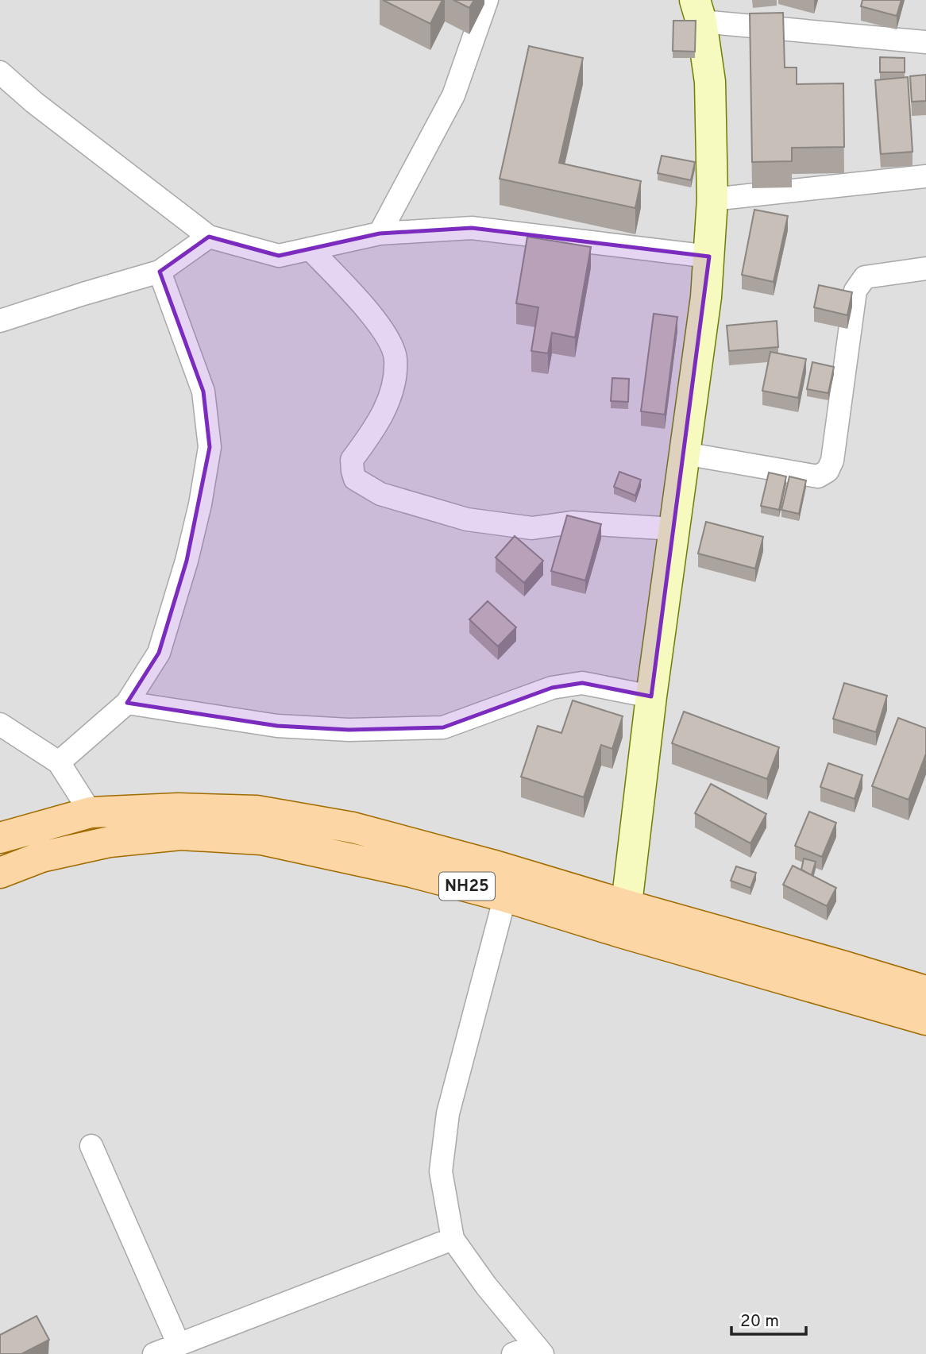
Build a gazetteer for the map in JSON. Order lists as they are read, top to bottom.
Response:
{
  "streets": {
    "main road": ["NH25"]
  },
  "scale_bar": "20 m"
}
